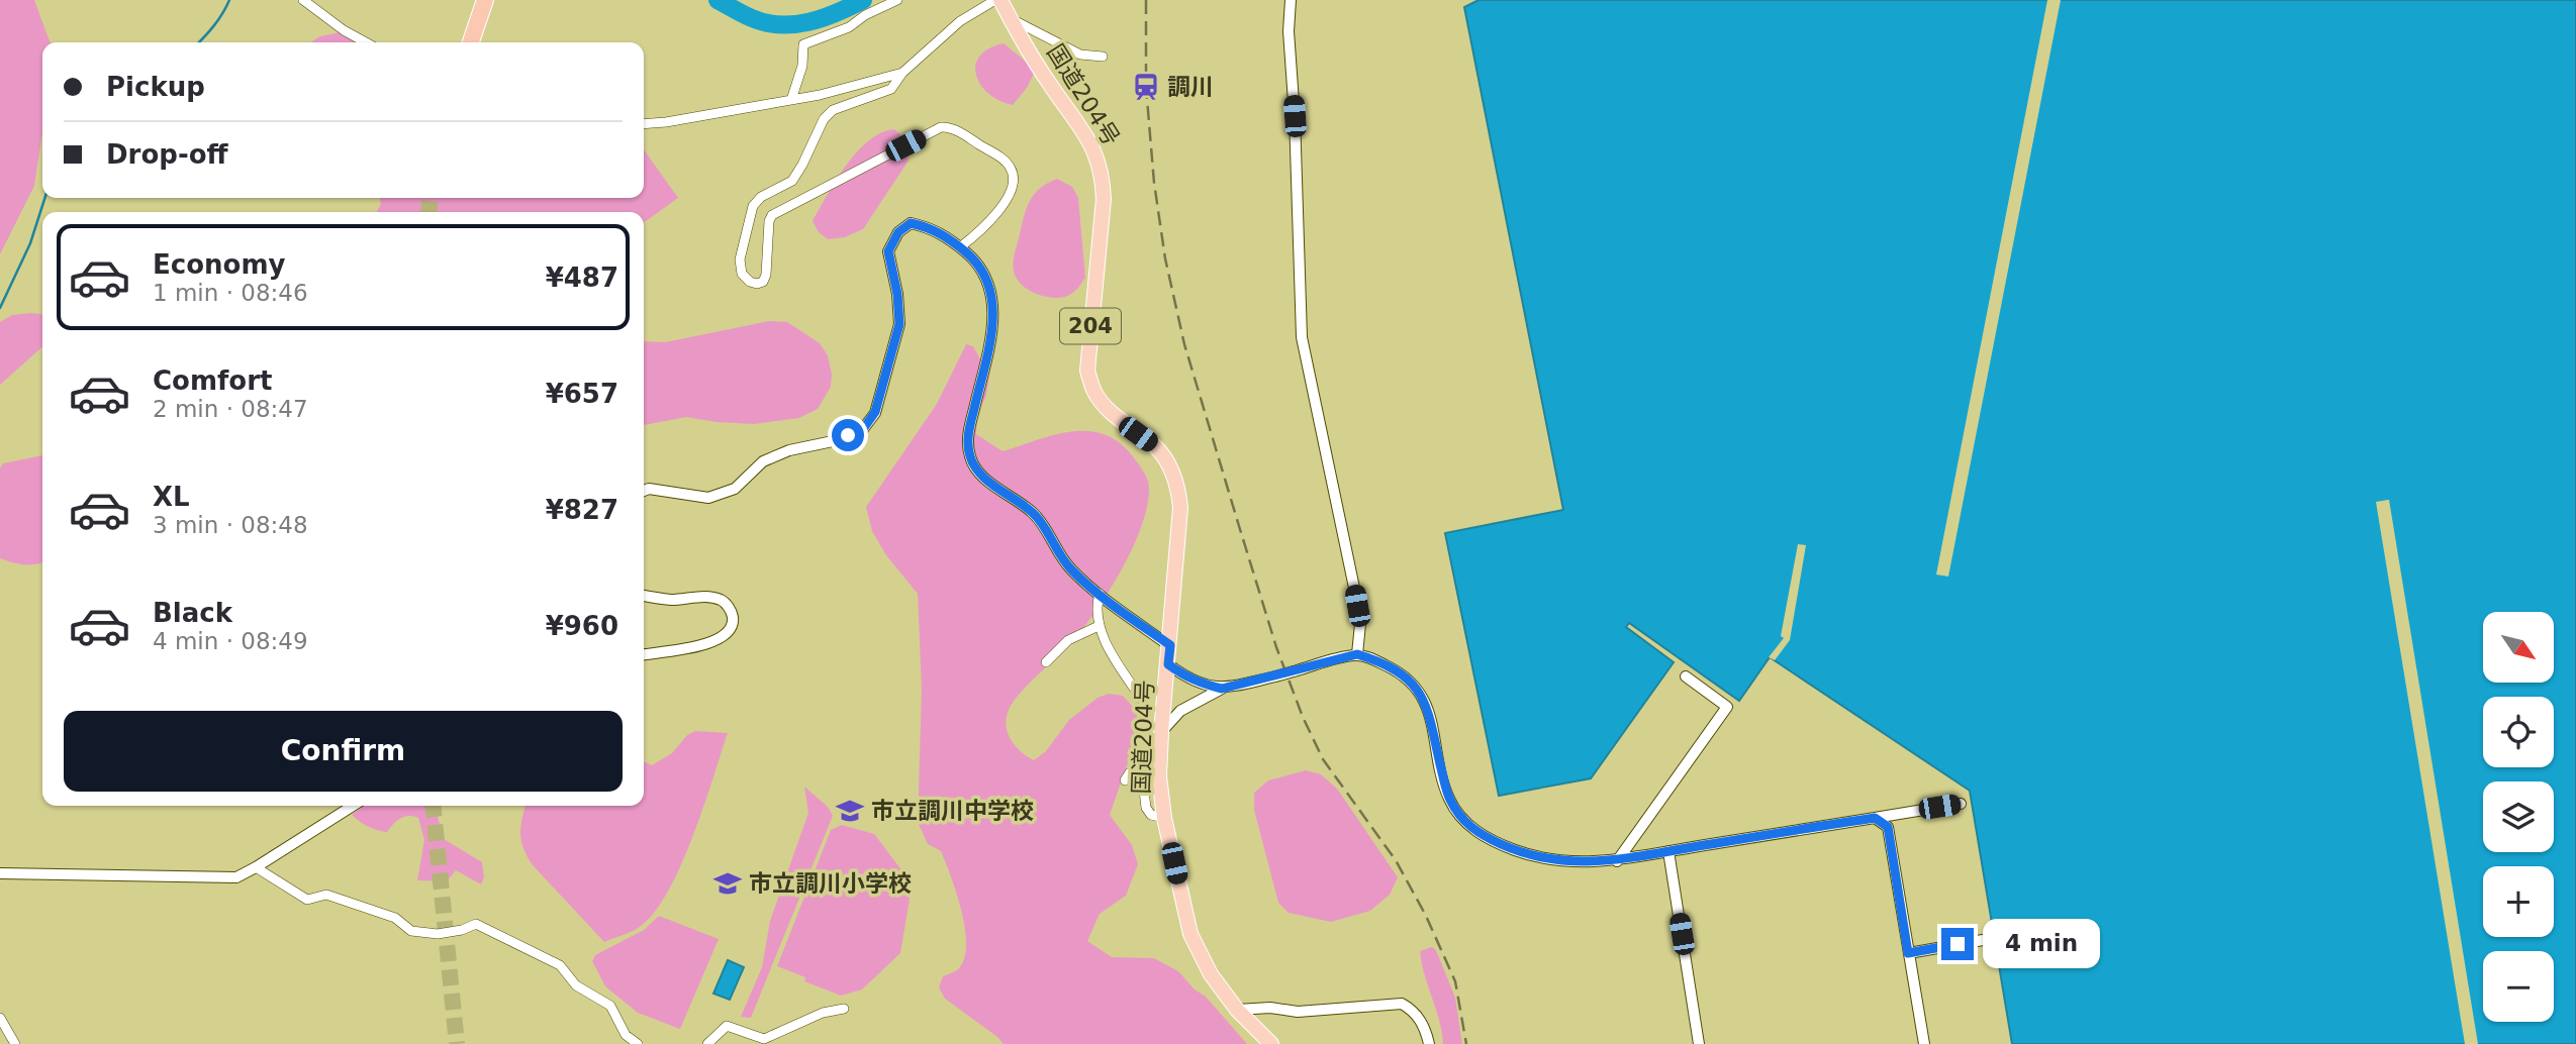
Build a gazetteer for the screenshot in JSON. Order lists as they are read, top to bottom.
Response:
{
  "streets": {
    "highway": ["国道204号", "204"]
  },
  "places": {
    "station": ["調川"],
    "school or university": ["市立調川中学校", "市立調川小学校"]
  },
  "north": "bottom right",
  "page": {
    "banner": ["Pickup", "Drop-off"],
    "list": [
      {
        "name": "Economy",
        "note": "1 min · 08:46",
        "value": "¥487"
      },
      {
        "name": "Comfort",
        "note": "2 min · 08:47",
        "value": "¥657"
      },
      {
        "name": "XL",
        "note": "3 min · 08:48",
        "value": "¥827"
      },
      {
        "name": "Black",
        "note": "4 min · 08:49",
        "value": "¥960"
      }
    ],
    "map_buttons": ["+", "−"],
    "buttons": "Confirm",
    "bubble": "4 min"
  }
}
